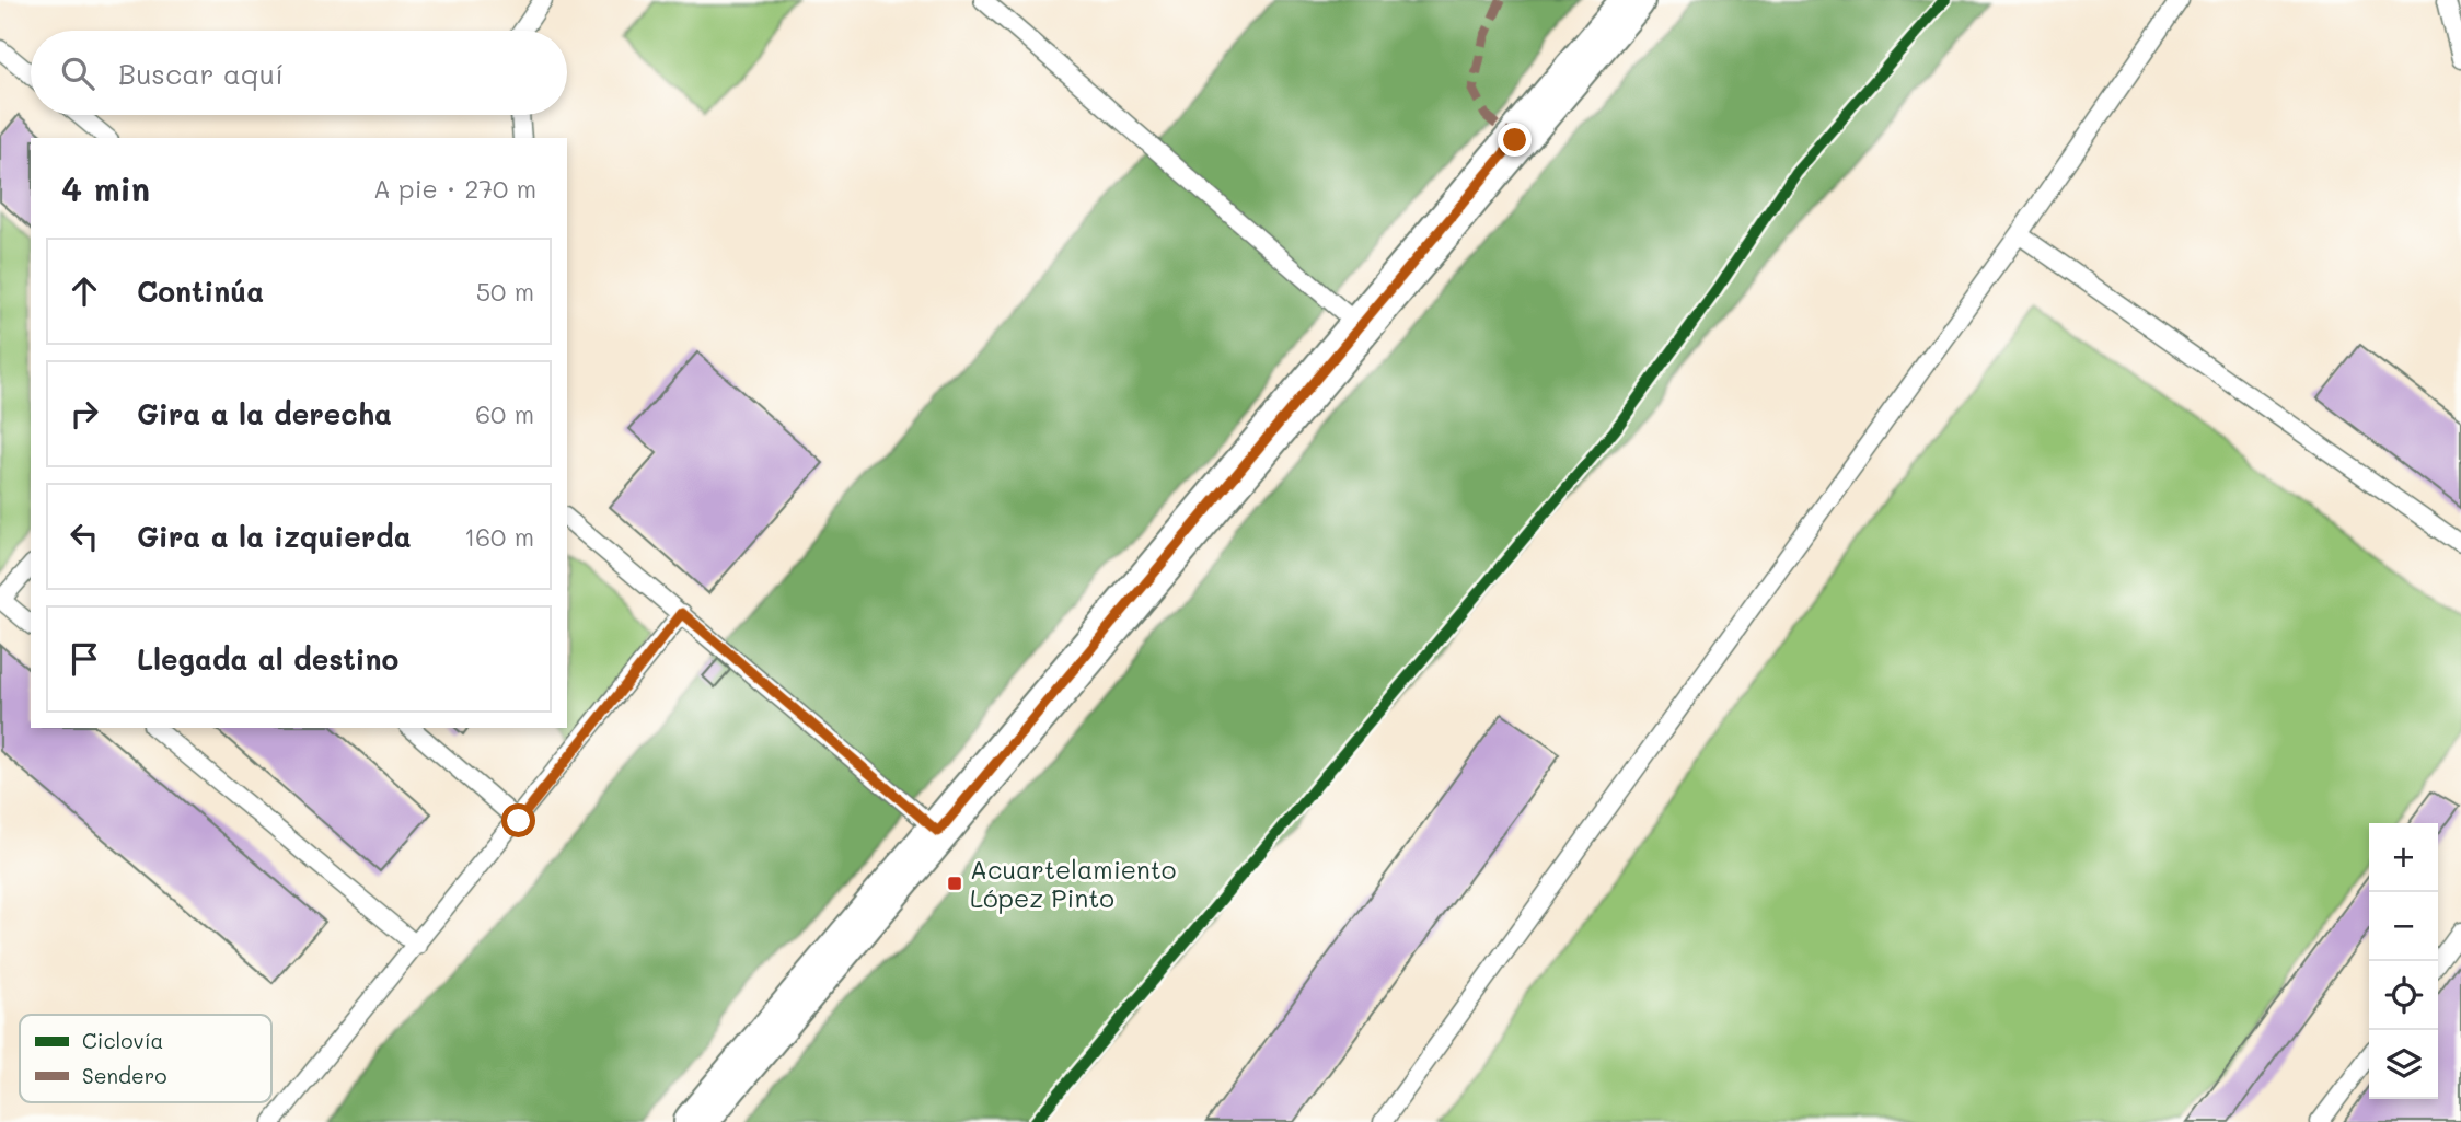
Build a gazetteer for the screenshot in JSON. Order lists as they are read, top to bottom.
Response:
{
  "places": {
    "transit": ["Acuartelamiento López Pinto"]
  },
  "legend": ["Ciclovía", "Sendero"],
  "page": {
    "search": "Buscar aquí",
    "heading": ["4 min", "A pie · 270 m"],
    "list": [
      ["Continúa", "50 m"],
      ["Gira a la derecha", "60 m"],
      ["Gira a la izquierda", "160 m"],
      "Llegada al destino"
    ],
    "map_buttons": ["+", "−"]
  }
}
